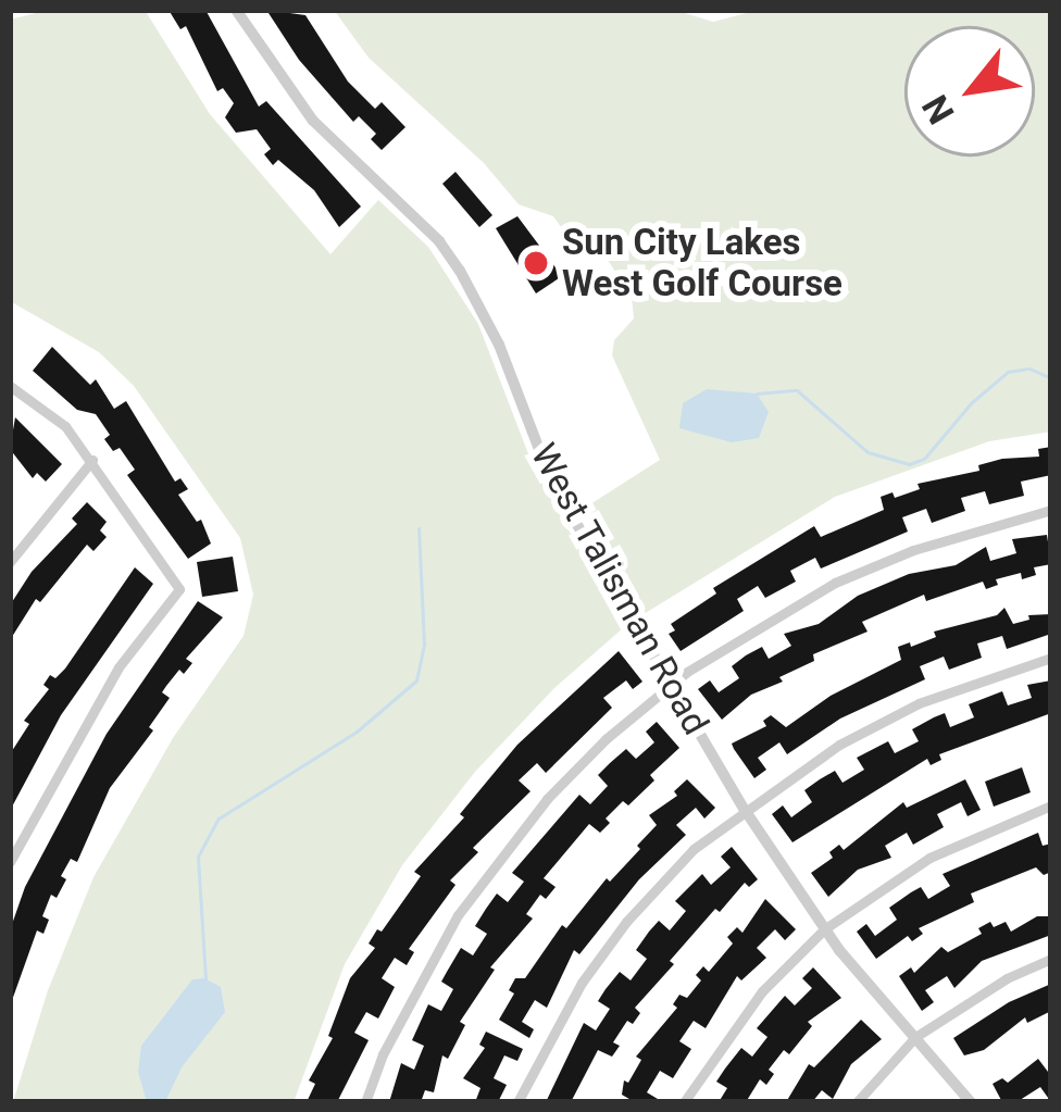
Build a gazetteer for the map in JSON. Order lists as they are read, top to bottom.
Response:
{
  "streets": {
    "street": ["West Talisman Road"]
  },
  "places": ["Sun City Lakes West Golf Course"],
  "north": "bottom left"
}
